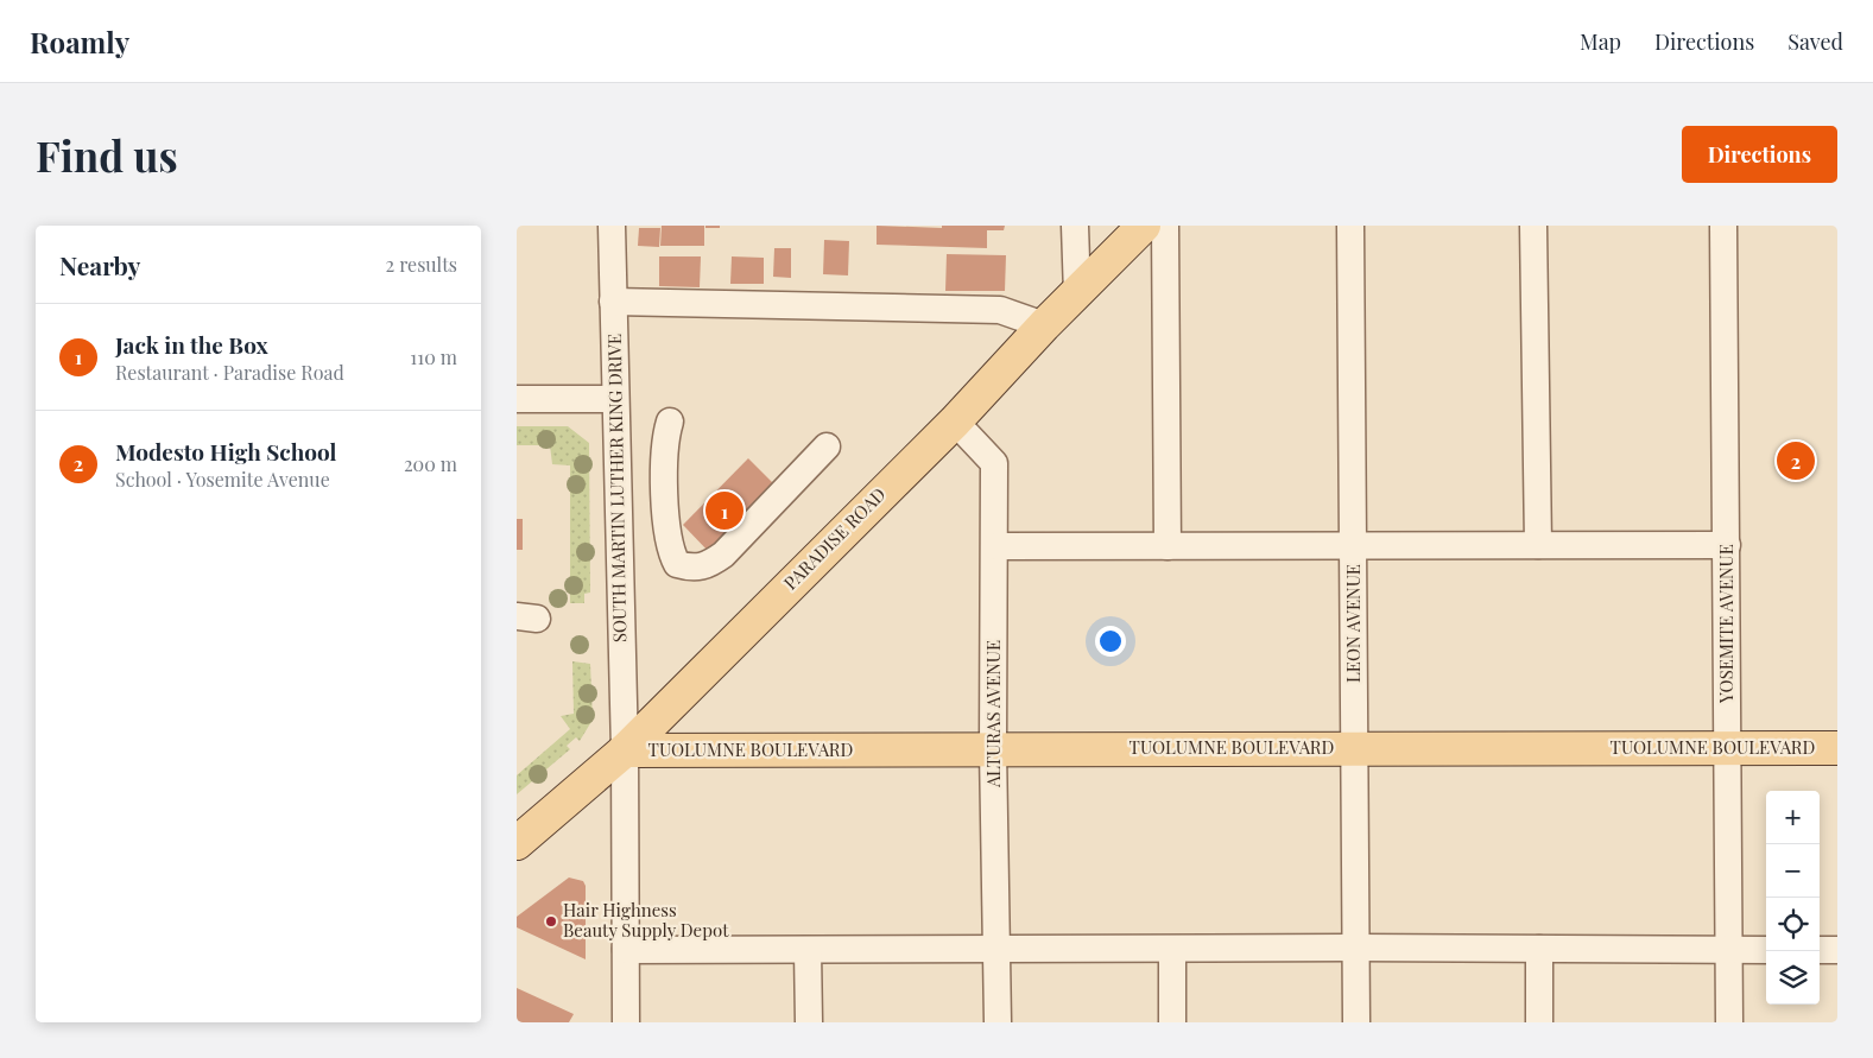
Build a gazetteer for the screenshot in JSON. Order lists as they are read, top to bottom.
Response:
{
  "streets": {
    "main road": ["PARADISE ROAD", "TUOLUMNE BOULEVARD"],
    "street": [
      "SOUTH MARTIN LUTHER KING DRIVE",
      "LEON AVENUE",
      "YOSEMITE AVENUE",
      "ALTURAS AVENUE"
    ]
  },
  "crossings": [
    ["SOUTH MARTIN LUTHER KING DRIVE", "PARADISE ROAD"],
    ["SOUTH MARTIN LUTHER KING DRIVE", "TUOLUMNE BOULEVARD"],
    ["PARADISE ROAD", "ALTURAS AVENUE"],
    ["PARADISE ROAD", "TUOLUMNE BOULEVARD"],
    ["LEON AVENUE", "TUOLUMNE BOULEVARD"],
    ["YOSEMITE AVENUE", "TUOLUMNE BOULEVARD"],
    ["ALTURAS AVENUE", "TUOLUMNE BOULEVARD"]
  ],
  "places": ["Hair Highness Beauty Supply Depot"],
  "page": {
    "header": "Roamly",
    "nav": ["Map", "Directions", "Saved"],
    "buttons": "Directions",
    "title": "Find us",
    "heading": ["Nearby", "2 results"],
    "list": [
      {
        "mark": "1",
        "name": "Jack in the Box",
        "note": "Restaurant · Paradise Road",
        "value": "110 m"
      },
      {
        "mark": "2",
        "name": "Modesto High School",
        "note": "School · Yosemite Avenue",
        "value": "200 m"
      }
    ],
    "pins": ["2", "1"],
    "map_buttons": ["+", "−"]
  }
}
